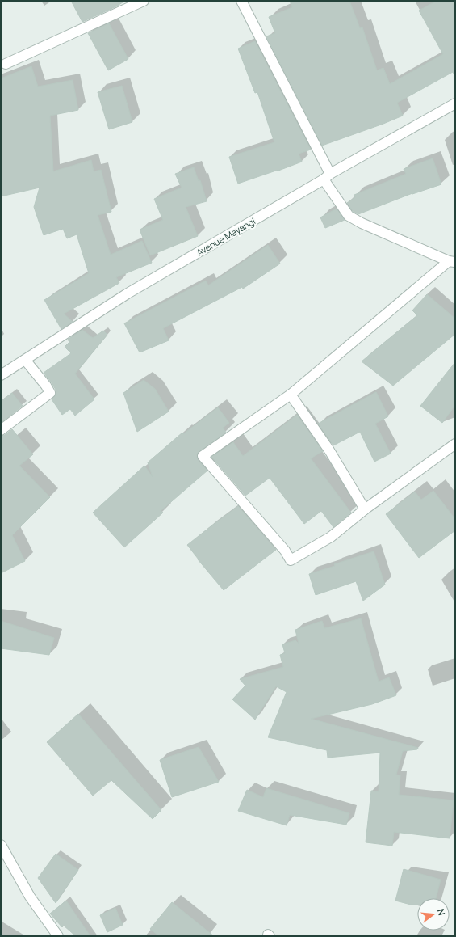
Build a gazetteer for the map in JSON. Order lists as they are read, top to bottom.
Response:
{
  "streets": {
    "street": ["Avenue Mayangi"]
  },
  "north": "right"
}
